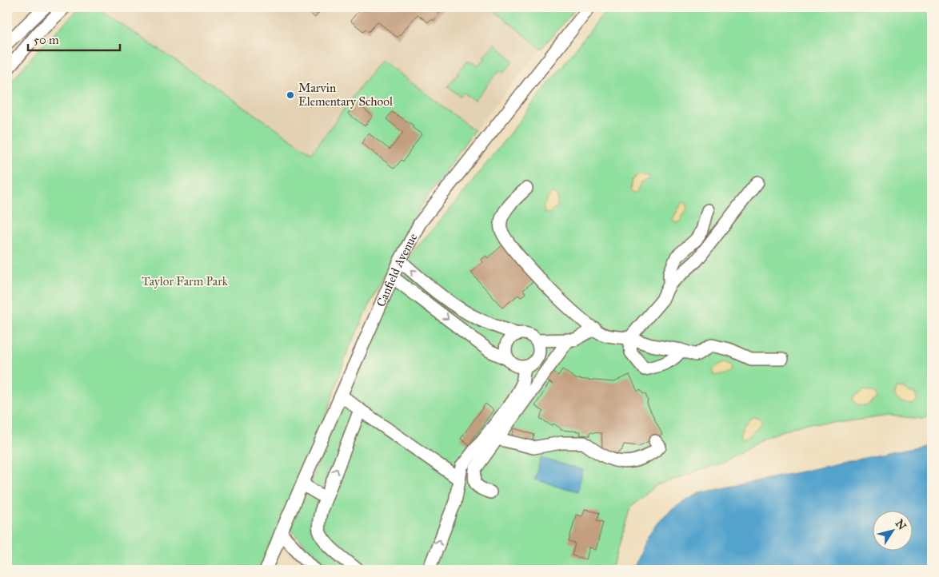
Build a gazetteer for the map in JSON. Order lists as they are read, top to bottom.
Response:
{
  "streets": {
    "street": ["Canfield Avenue"]
  },
  "parks": ["Taylor Farm Park"],
  "places": ["Marvin Elementary School"],
  "scale_bar": "50 m",
  "north": "top right"
}
